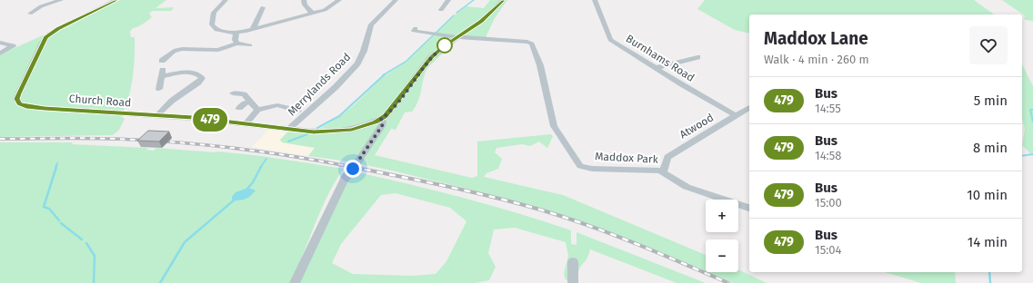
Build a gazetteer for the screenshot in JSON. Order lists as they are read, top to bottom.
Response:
{
  "streets": {
    "street": [
      "Burnhams Road",
      "Merrylands Road",
      "Church Road",
      "Atwood",
      "Maddox Park"
    ]
  },
  "crossings": [
    ["Burnhams Road", "Atwood"],
    ["Merrylands Road", "Church Road"],
    ["Atwood", "Maddox Park"]
  ],
  "lines": ["bus line 479"],
  "page": {
    "on_map": "479",
    "heading": ["Maddox Lane", "Walk · 4 min · 260 m"],
    "list": [
      {
        "mark": "479",
        "name": "Bus",
        "note": "14:55",
        "value": "5 min"
      },
      {
        "mark": "479",
        "name": "Bus",
        "note": "14:58",
        "value": "8 min"
      },
      {
        "mark": "479",
        "name": "Bus",
        "note": "15:00",
        "value": "10 min"
      },
      {
        "mark": "479",
        "name": "Bus",
        "note": "15:04",
        "value": "14 min"
      }
    ],
    "map_buttons": ["+", "−"]
  }
}
